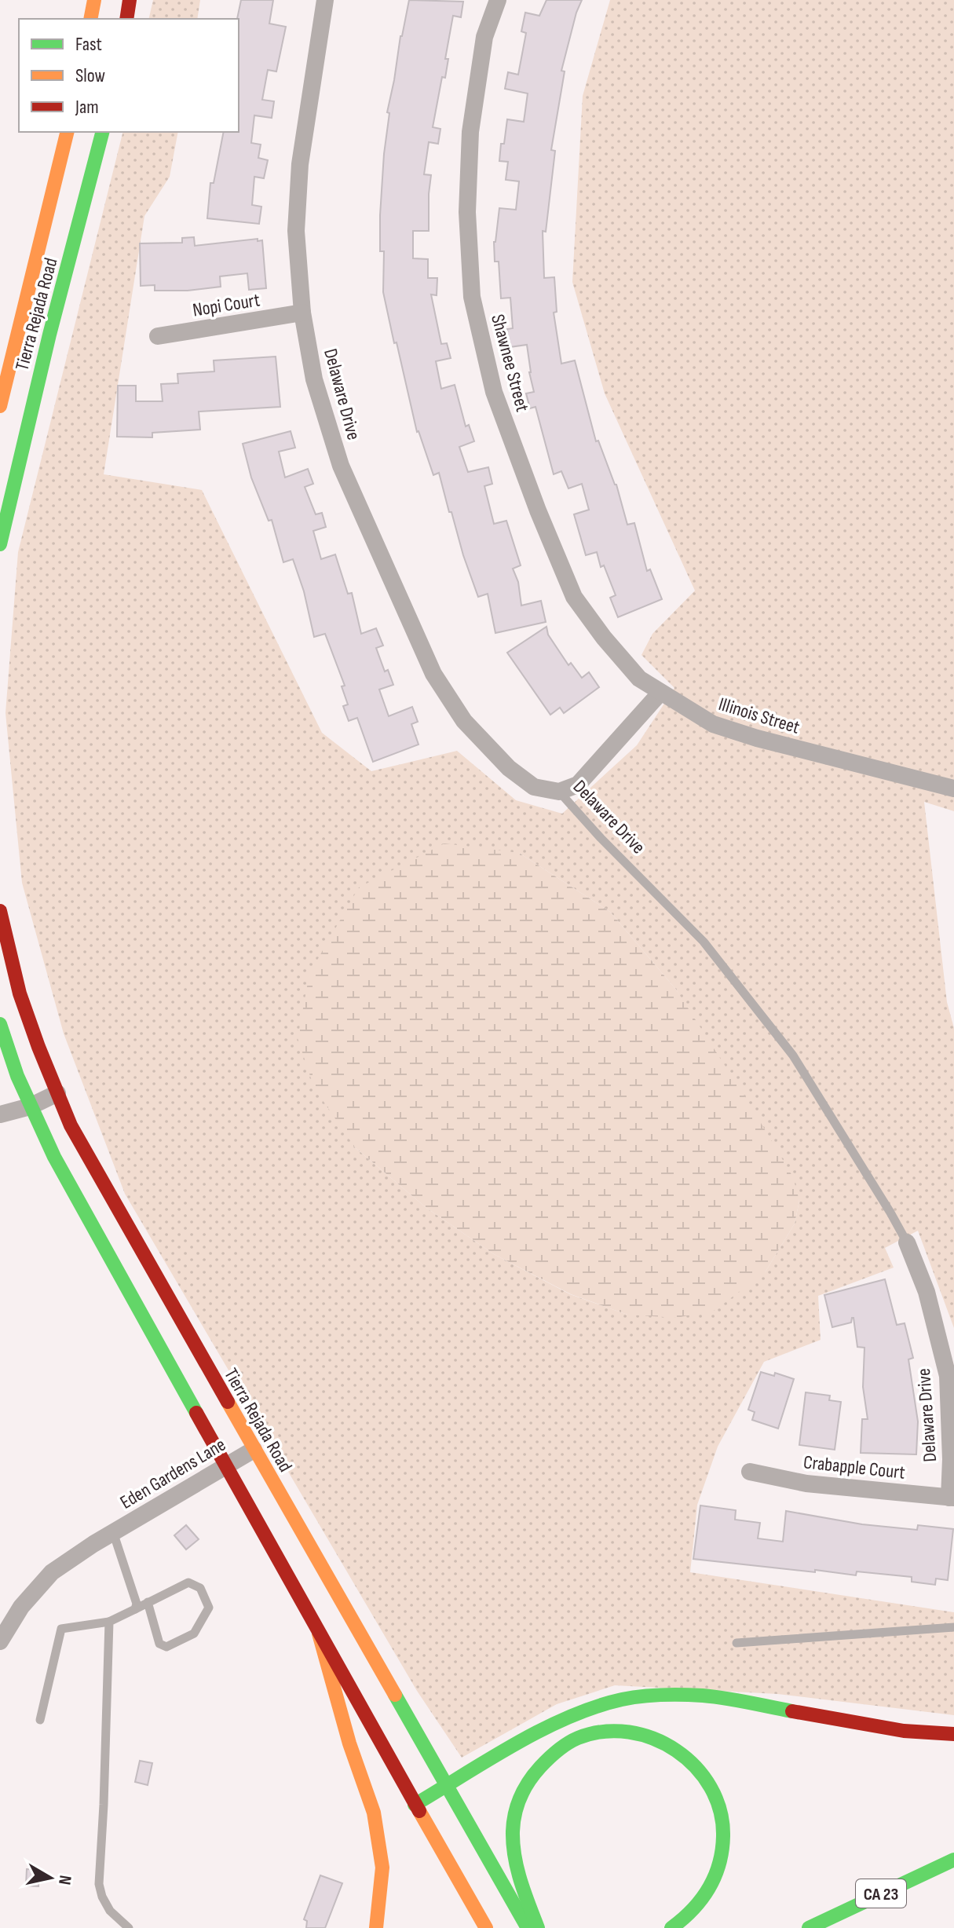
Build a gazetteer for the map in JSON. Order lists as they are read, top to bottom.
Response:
{
  "streets": {
    "main road": ["Tierra Rejada Road", "CA 23"],
    "street": [
      "Nopi Court",
      "Shawnee Street",
      "Delaware Drive",
      "Illinois Street",
      "Crabapple Court",
      "Eden Gardens Lane"
    ]
  },
  "crossings": [
    ["Nopi Court", "Delaware Drive"],
    ["Tierra Rejada Road", "Eden Gardens Lane"],
    ["Shawnee Street", "Illinois Street"],
    ["Delaware Drive", "Crabapple Court"]
  ],
  "legend": ["Fast", "Slow", "Jam"],
  "north": "right"
}
